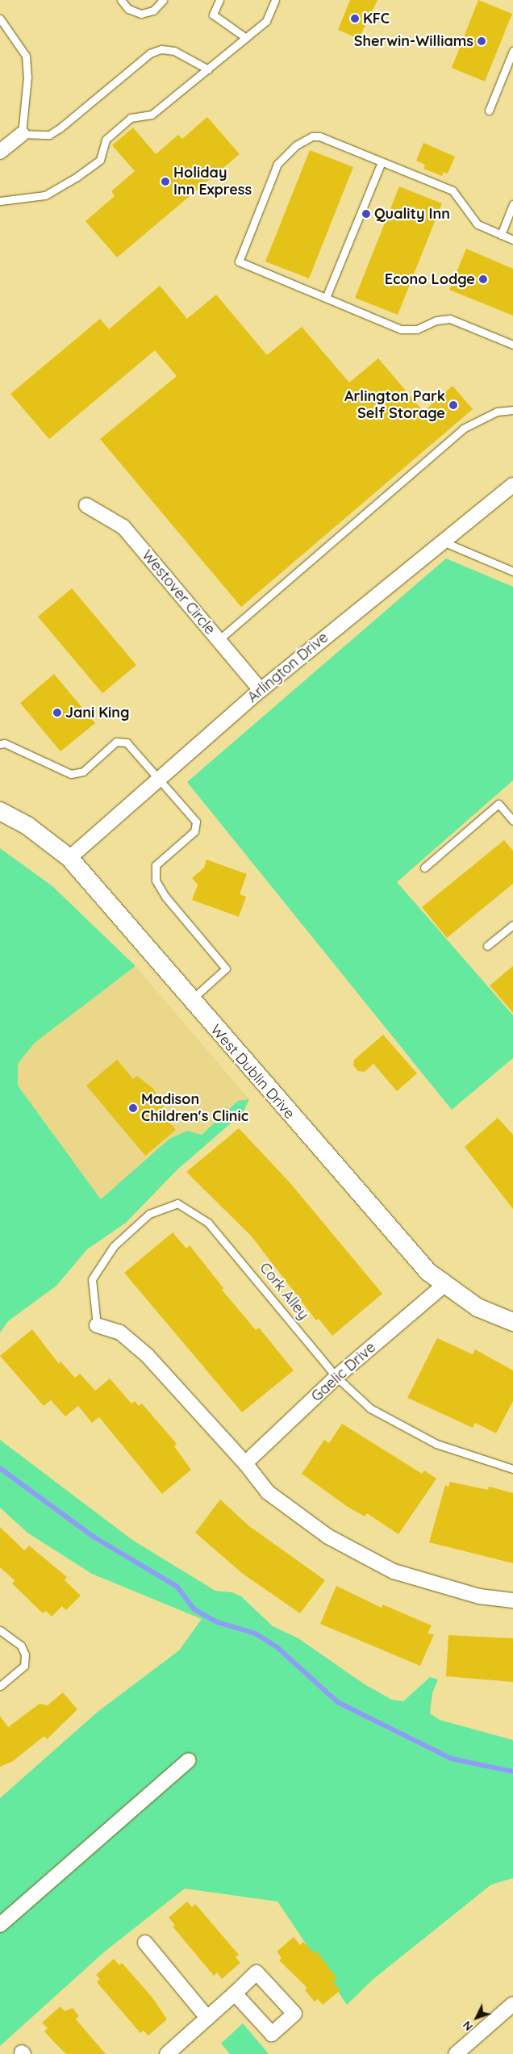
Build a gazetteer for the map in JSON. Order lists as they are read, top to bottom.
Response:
{
  "streets": {
    "street": [
      "Westover Circle",
      "Arlington Drive",
      "West Dublin Drive",
      "Gaelic Drive"
    ],
    "lane": ["Cork Alley"]
  },
  "crossings": [
    ["Westover Circle", "Arlington Drive"],
    ["Arlington Drive", "West Dublin Drive"],
    ["West Dublin Drive", "Gaelic Drive"],
    ["Cork Alley", "Gaelic Drive"]
  ],
  "places": [
    "KFC",
    "Sherwin-Williams",
    "Holiday Inn Express",
    "Quality Inn",
    "Econo Lodge",
    "Arlington Park Self Storage",
    "Jani King",
    "Madison Children's Clinic"
  ],
  "north": "bottom left"
}
